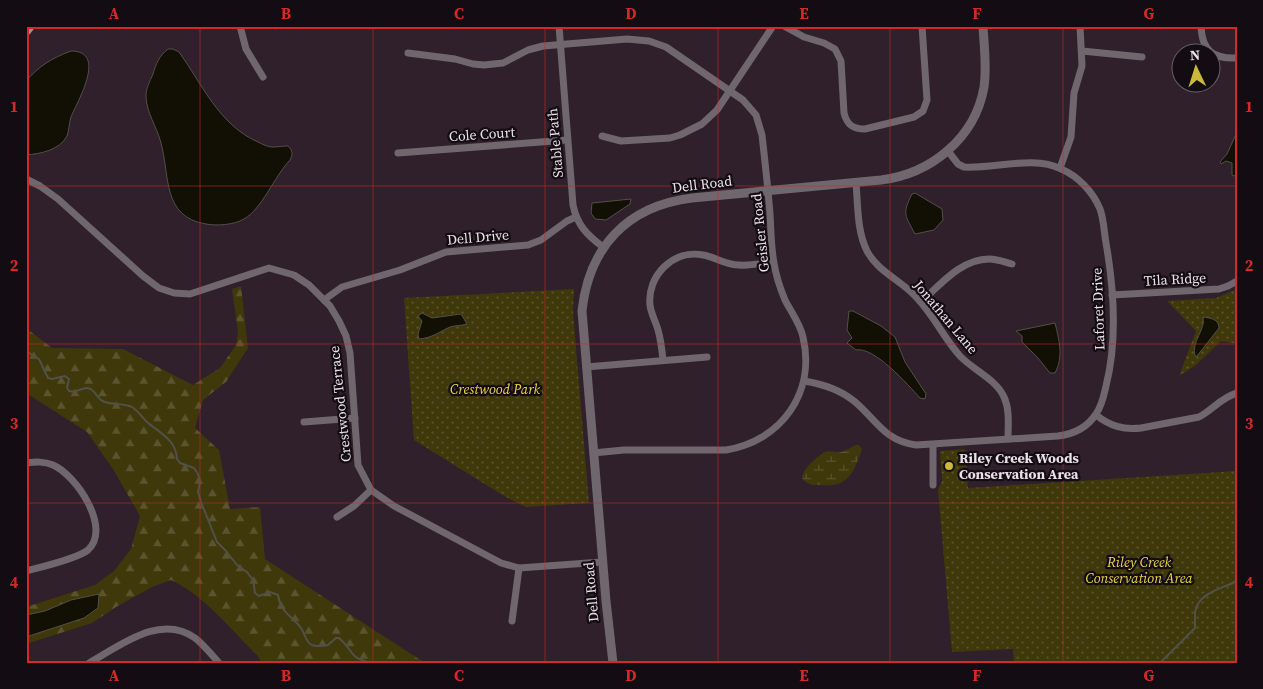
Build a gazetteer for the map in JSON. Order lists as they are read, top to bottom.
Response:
{
  "streets": {
    "street": [
      "Cole Court",
      "Stable Path",
      "Dell Road",
      "Geisler Road",
      "Dell Drive",
      "Tila Ridge",
      "Laforet Drive",
      "Jonathan Lane",
      "Crestwood Terrace"
    ]
  },
  "crossings": [
    ["Cole Court", "Stable Path"],
    ["Stable Path", "Dell Road"],
    ["Stable Path", "Geisler Road"],
    ["Stable Path", "Dell Drive"],
    ["Dell Road", "Geisler Road"],
    ["Dell Road", "Laforet Drive"],
    ["Dell Road", "Jonathan Lane"],
    ["Dell Road", "Crestwood Terrace"],
    ["Dell Drive", "Crestwood Terrace"],
    ["Tila Ridge", "Laforet Drive"]
  ],
  "parks": ["Crestwood Park", "Riley Creek Conservation Area"],
  "places": ["Riley Creek Woods Conservation Area"],
  "north": "top",
  "grid": {
    "columns": [
      "A",
      "B",
      "C",
      "D",
      "E",
      "F",
      "G"
    ],
    "rows": [
      "1",
      "2",
      "3",
      "4"
    ]
  }
}
